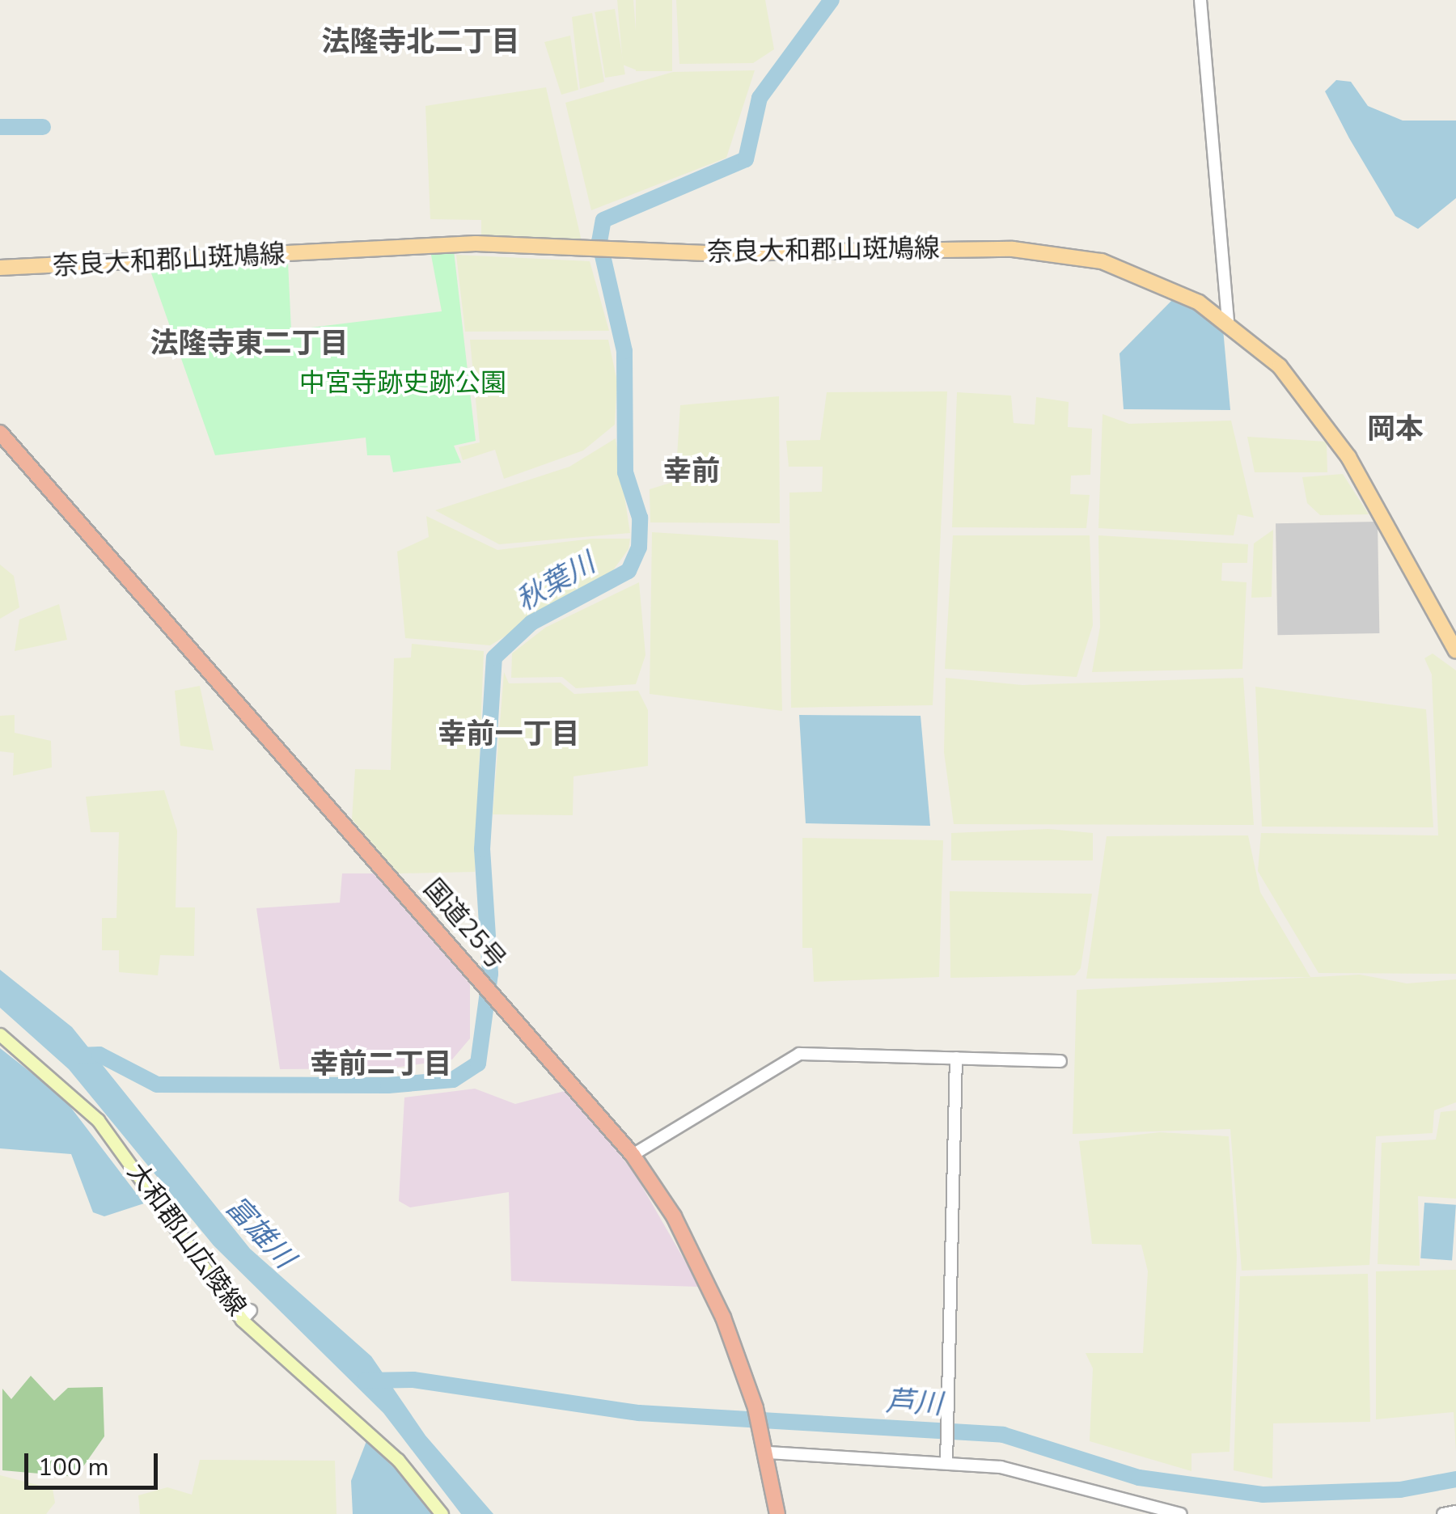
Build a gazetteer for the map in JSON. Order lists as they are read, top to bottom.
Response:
{
  "streets": {
    "highway": ["国道25号"],
    "main road": ["奈良大和郡山斑鳩線", "大和郡山広陵線"]
  },
  "districts": [
    "法隆寺北二丁目",
    "法隆寺東二丁目",
    "岡本",
    "幸前",
    "幸前一丁目",
    "幸前二丁目"
  ],
  "water": ["秋葉川", "富雄川", "芦川"],
  "parks": ["中宮寺跡史跡公園"],
  "scale_bar": "100 m"
}
